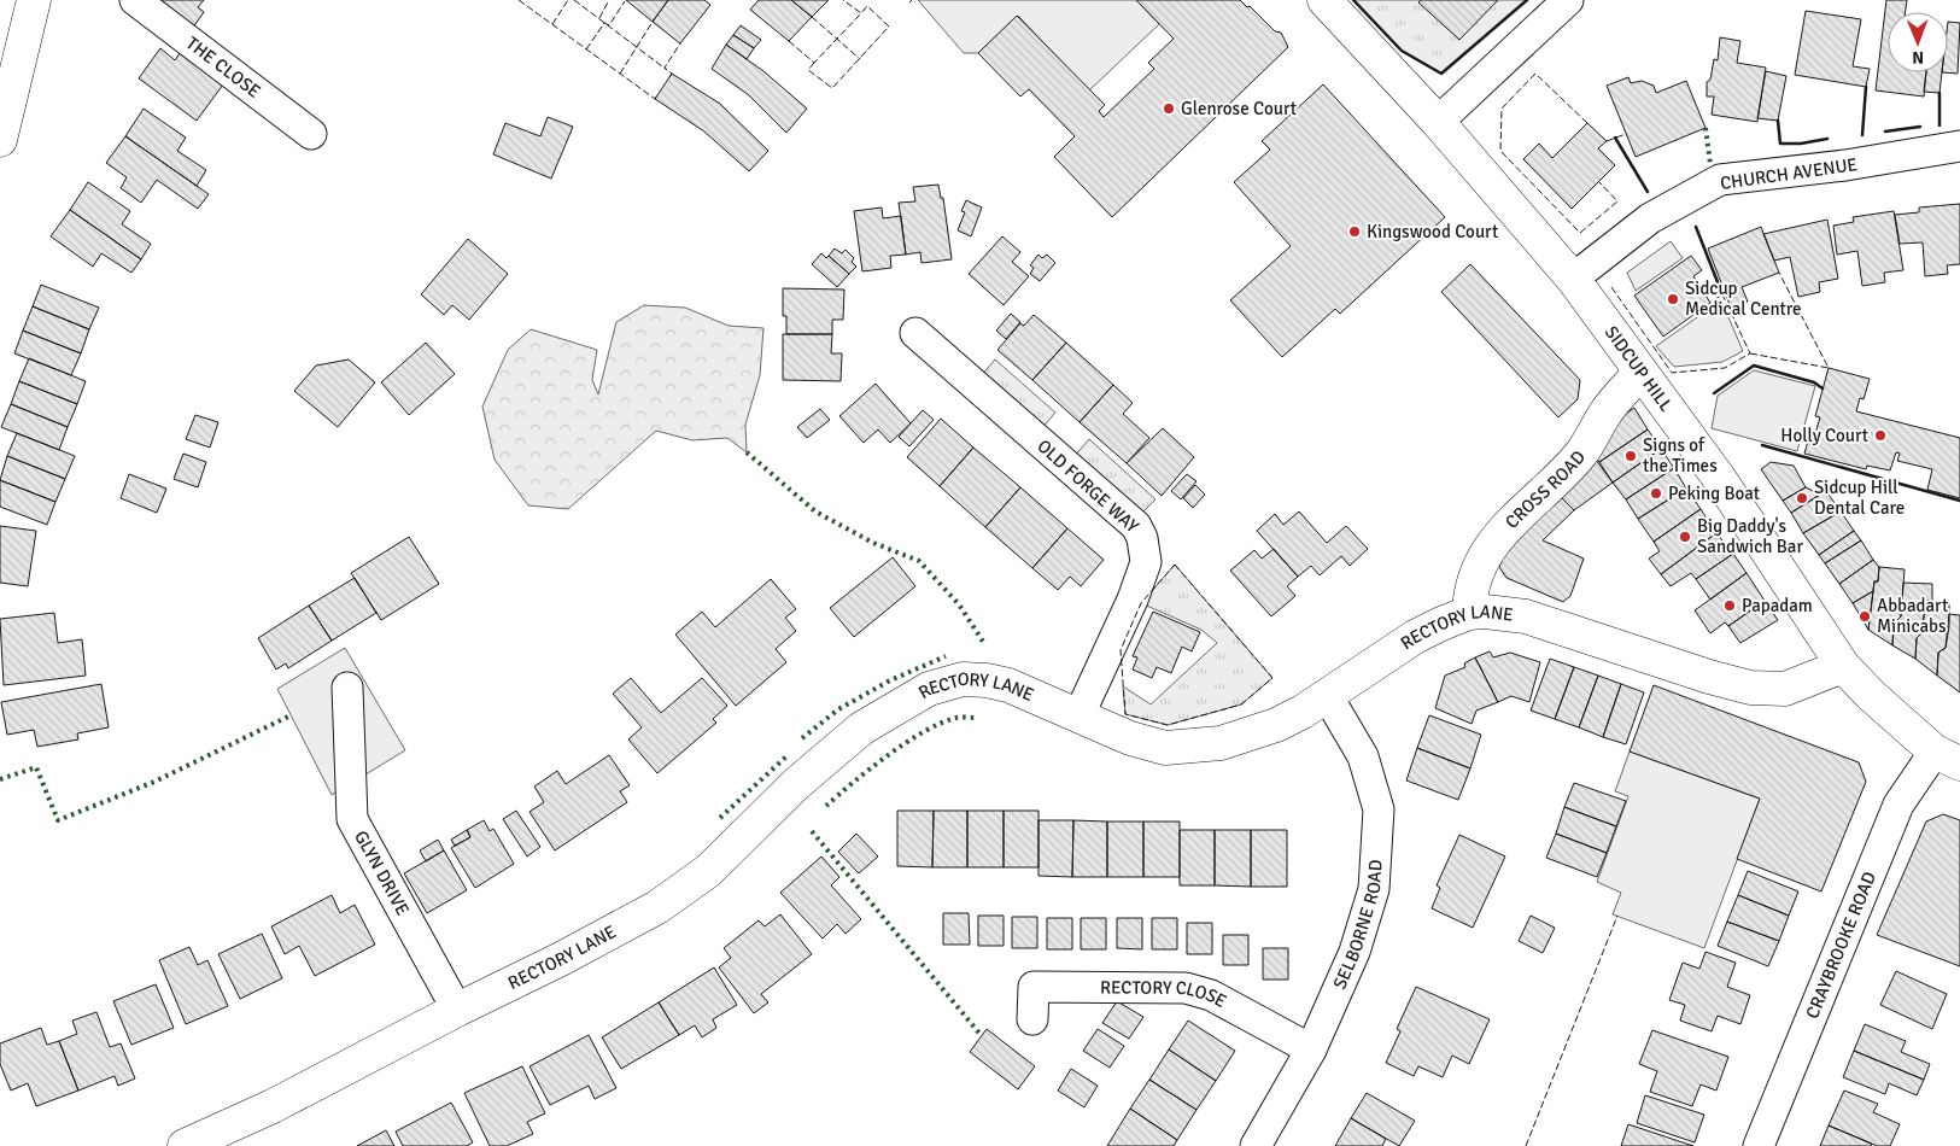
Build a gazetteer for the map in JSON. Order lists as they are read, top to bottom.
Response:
{
  "streets": {
    "street": [
      "THE CLOSE",
      "CHURCH AVENUE",
      "SIDCUP HILL",
      "OLD FORGE WAY",
      "CROSS ROAD",
      "RECTORY LANE",
      "GLYN DRIVE",
      "SELBORNE ROAD",
      "CRAYBROOKE ROAD",
      "RECTORY CLOSE"
    ]
  },
  "crossings": [
    ["CHURCH AVENUE", "SIDCUP HILL"],
    ["SIDCUP HILL", "CROSS ROAD"],
    ["SIDCUP HILL", "RECTORY LANE"],
    ["SIDCUP HILL", "CRAYBROOKE ROAD"],
    ["OLD FORGE WAY", "RECTORY LANE"],
    ["CROSS ROAD", "RECTORY LANE"],
    ["RECTORY LANE", "GLYN DRIVE"],
    ["RECTORY LANE", "SELBORNE ROAD"],
    ["SELBORNE ROAD", "RECTORY CLOSE"]
  ],
  "places": [
    "Glenrose Court",
    "Kingswood Court",
    "Sidcup Medical Centre",
    "Holly Court",
    "Signs of the Times",
    "Peking Boat",
    "Sidcup Hill Dental Care",
    "Big Daddy's Sandwich Bar",
    "Papadam",
    "Abbadart Minicabs"
  ],
  "north": "bottom"
}
